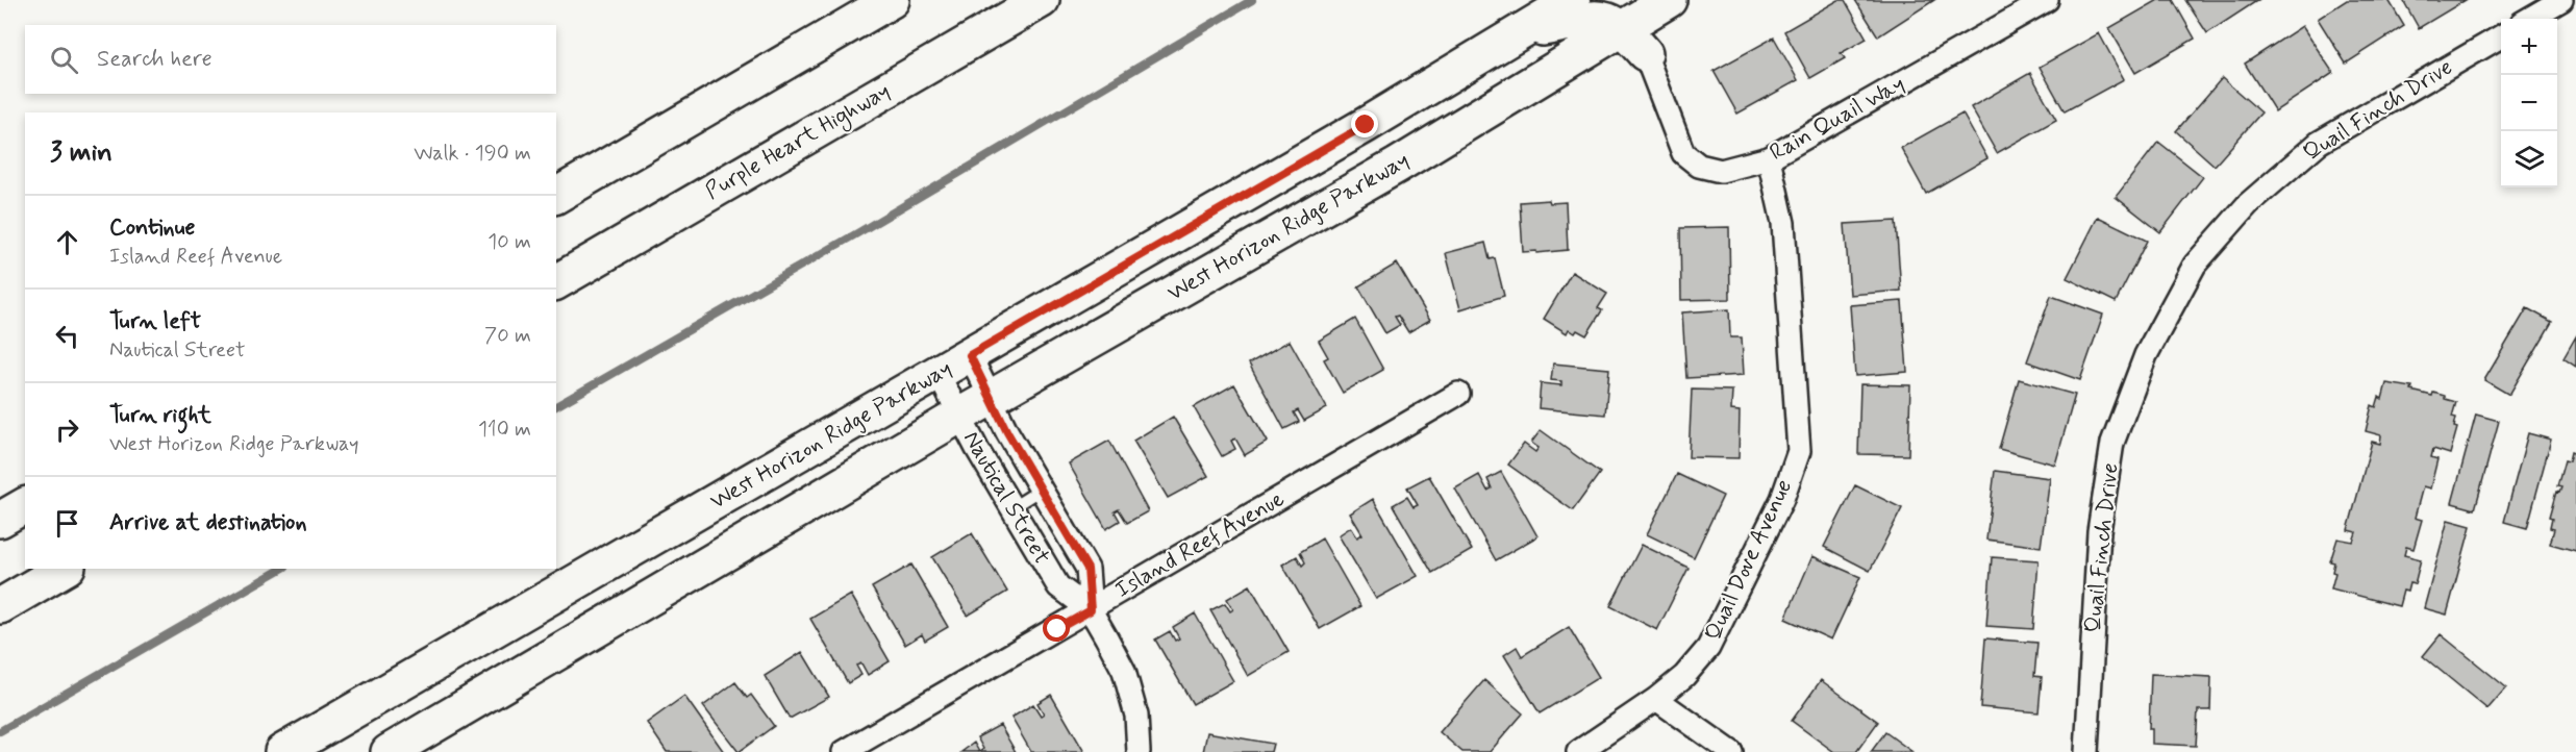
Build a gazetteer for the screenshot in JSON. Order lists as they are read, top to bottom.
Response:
{
  "streets": {
    "main road": ["Purple Heart Highway", "West Horizon Ridge Parkway"],
    "street": [
      "Quail Finch Drive",
      "Rain Quail Way",
      "Nautical Street",
      "Island Reef Avenue",
      "Quail Dove Avenue"
    ]
  },
  "crossings": [
    ["Rain Quail Way", "Quail Dove Avenue"],
    ["West Horizon Ridge Parkway", "Nautical Street"],
    ["Nautical Street", "Island Reef Avenue"]
  ],
  "page": {
    "map_buttons": ["+", "−"],
    "search": "Search here",
    "heading": ["3 min", "Walk · 190 m"],
    "list": [
      ["Continue", "Island Reef Avenue", "10 m"],
      ["Turn left", "Nautical Street", "70 m"],
      ["Turn right", "West Horizon Ridge Parkway", "110 m"],
      "Arrive at destination"
    ]
  }
}
